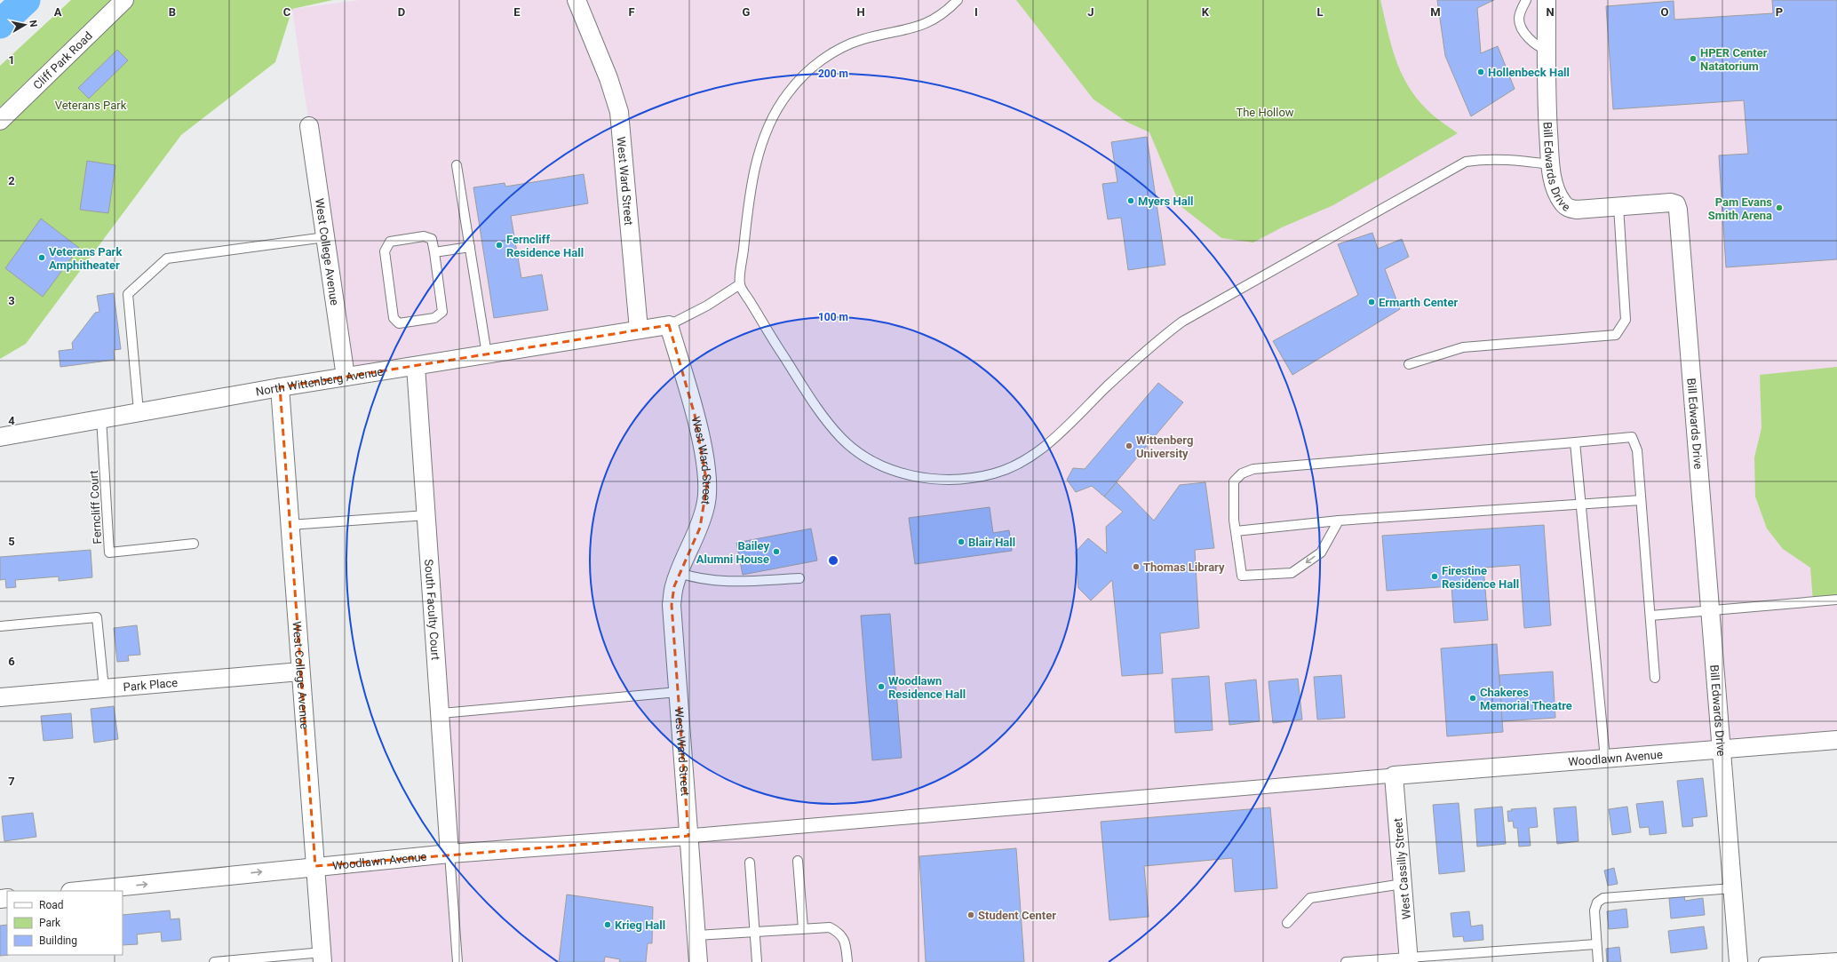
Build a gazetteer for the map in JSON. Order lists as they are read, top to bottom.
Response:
{
  "streets": {
    "street": [
      "Cliff Park Road",
      "Bill Edwards Drive",
      "West Ward Street",
      "West College Avenue",
      "North Wittenberg Avenue",
      "South Faculty Court",
      "Park Place",
      "Woodlawn Avenue",
      "West Cassilly Street"
    ],
    "lane": ["Ferncliff Court"]
  },
  "crossings": [
    ["Bill Edwards Drive", "Woodlawn Avenue"],
    ["West Ward Street", "North Wittenberg Avenue"],
    ["West Ward Street", "Woodlawn Avenue"],
    ["West College Avenue", "North Wittenberg Avenue"],
    ["West College Avenue", "Park Place"],
    ["West College Avenue", "Woodlawn Avenue"],
    ["North Wittenberg Avenue", "Ferncliff Court"],
    ["North Wittenberg Avenue", "South Faculty Court"],
    ["South Faculty Court", "Woodlawn Avenue"],
    ["Woodlawn Avenue", "West Cassilly Street"]
  ],
  "parks": ["Veterans Park", "The Hollow"],
  "places": [
    "HPER Center Natatorium",
    "Hollenbeck Hall",
    "Myers Hall",
    "Pam Evans Smith Arena",
    "Ferncliff Residence Hall",
    "Veterans Park Amphitheater",
    "Ermarth Center",
    "Wittenberg University",
    "Blair Hall",
    "Bailey Alumni House",
    "Thomas Library",
    "Firestine Residence Hall",
    "Woodlawn Residence Hall",
    "Chakeres Memorial Theatre",
    "Student Center",
    "Krieg Hall"
  ],
  "legend": ["Road", "Park", "Building"],
  "north": "right",
  "grid": {
    "columns": [
      "A",
      "B",
      "C",
      "D",
      "E",
      "F",
      "G",
      "H",
      "I",
      "J",
      "K",
      "L",
      "M",
      "N",
      "O",
      "P"
    ],
    "rows": [
      "1",
      "2",
      "3",
      "4",
      "5",
      "6",
      "7"
    ]
  },
  "rings": ["200 m", "100 m"]
}
